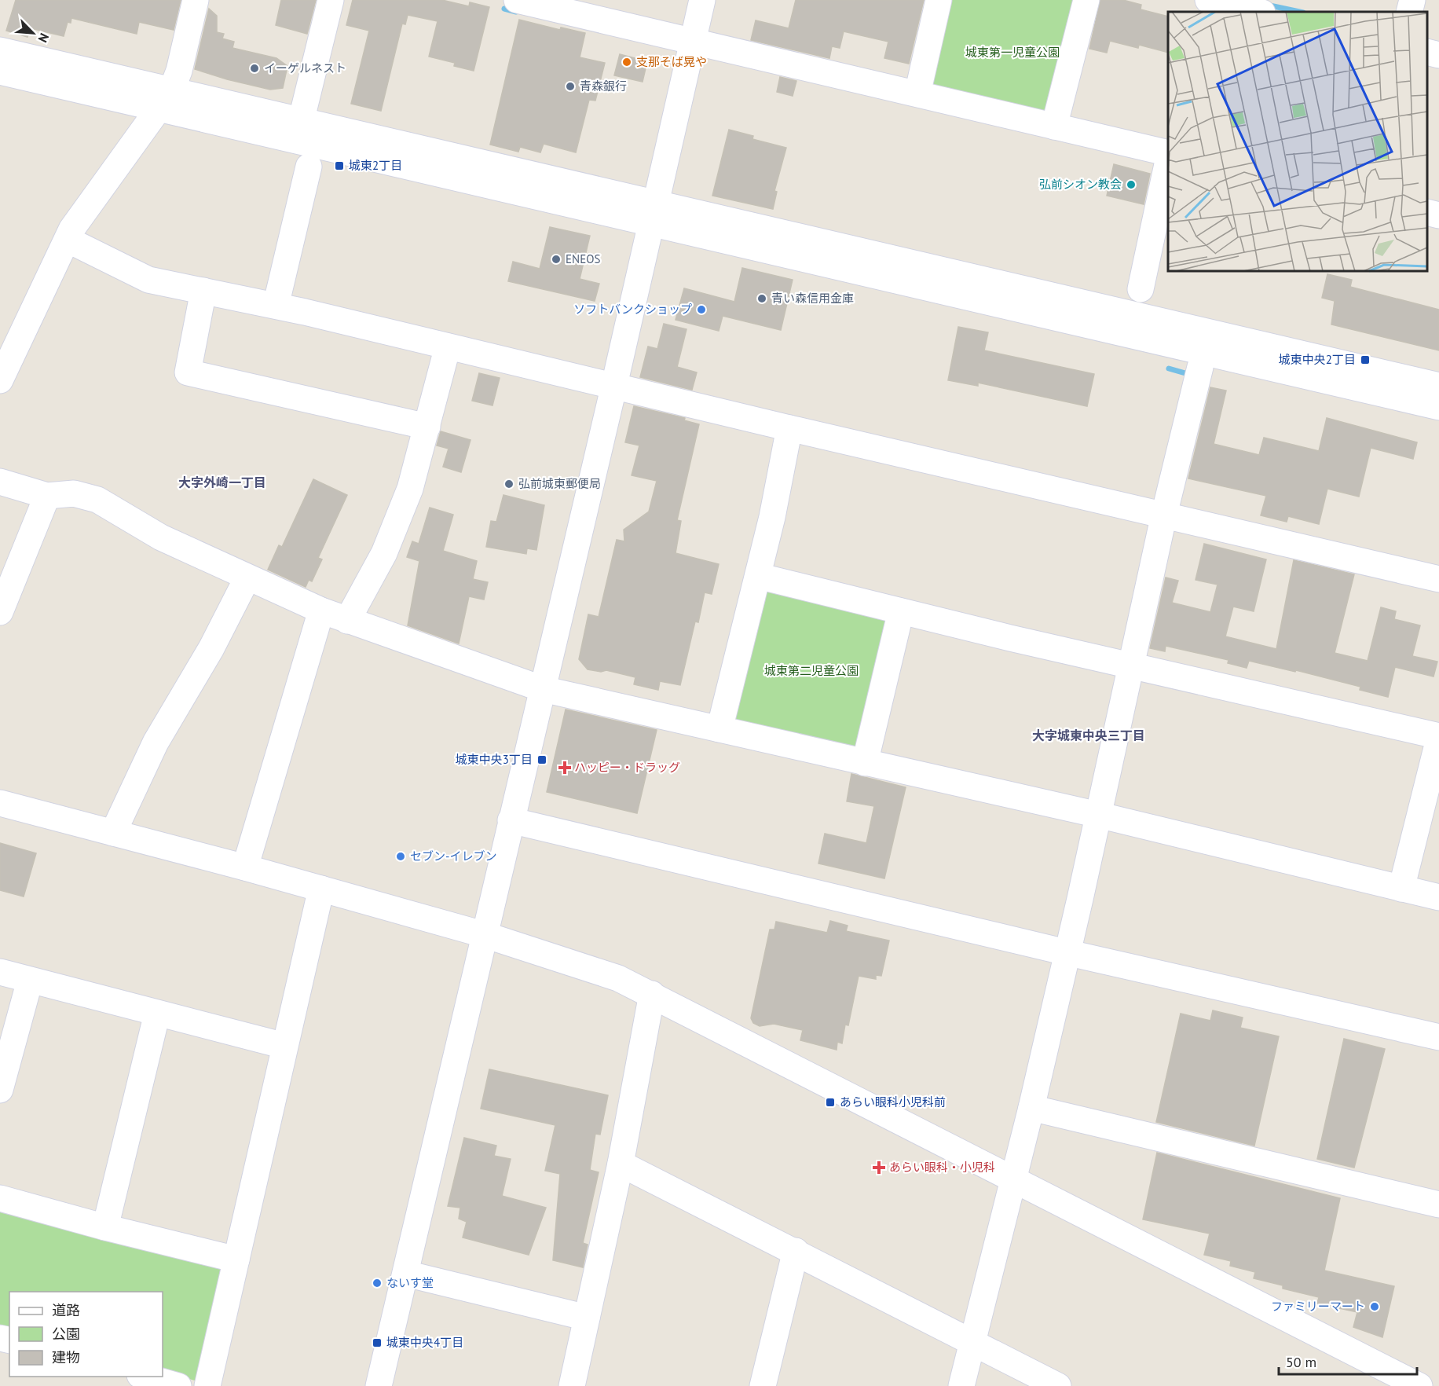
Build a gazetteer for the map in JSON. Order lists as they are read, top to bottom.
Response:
{
  "districts": ["大字外崎一丁目", "大字城東中央三丁目"],
  "parks": ["城東第一児童公園", "城東第二児童公園"],
  "places": {
    "other": [
      "支那そば晃や",
      "イーゲルネスト",
      "青森銀行",
      "弘前シオン教会",
      "ENEOS",
      "青い森信用金庫",
      "ソフトバンクショップ",
      "弘前城東郵便局",
      "セブン-イレブン",
      "ないす堂",
      "ファミリーマート"
    ],
    "transit": [
      "城東2丁目",
      "城東中央2丁目",
      "城東中央3丁目",
      "あらい眼科小児科前",
      "城東中央4丁目"
    ],
    "health": ["ハッピー・ドラッグ", "あらい眼科・小児科"]
  },
  "legend": ["道路", "公園", "建物"],
  "scale_bar": "50 m",
  "north": "bottom right"
}
